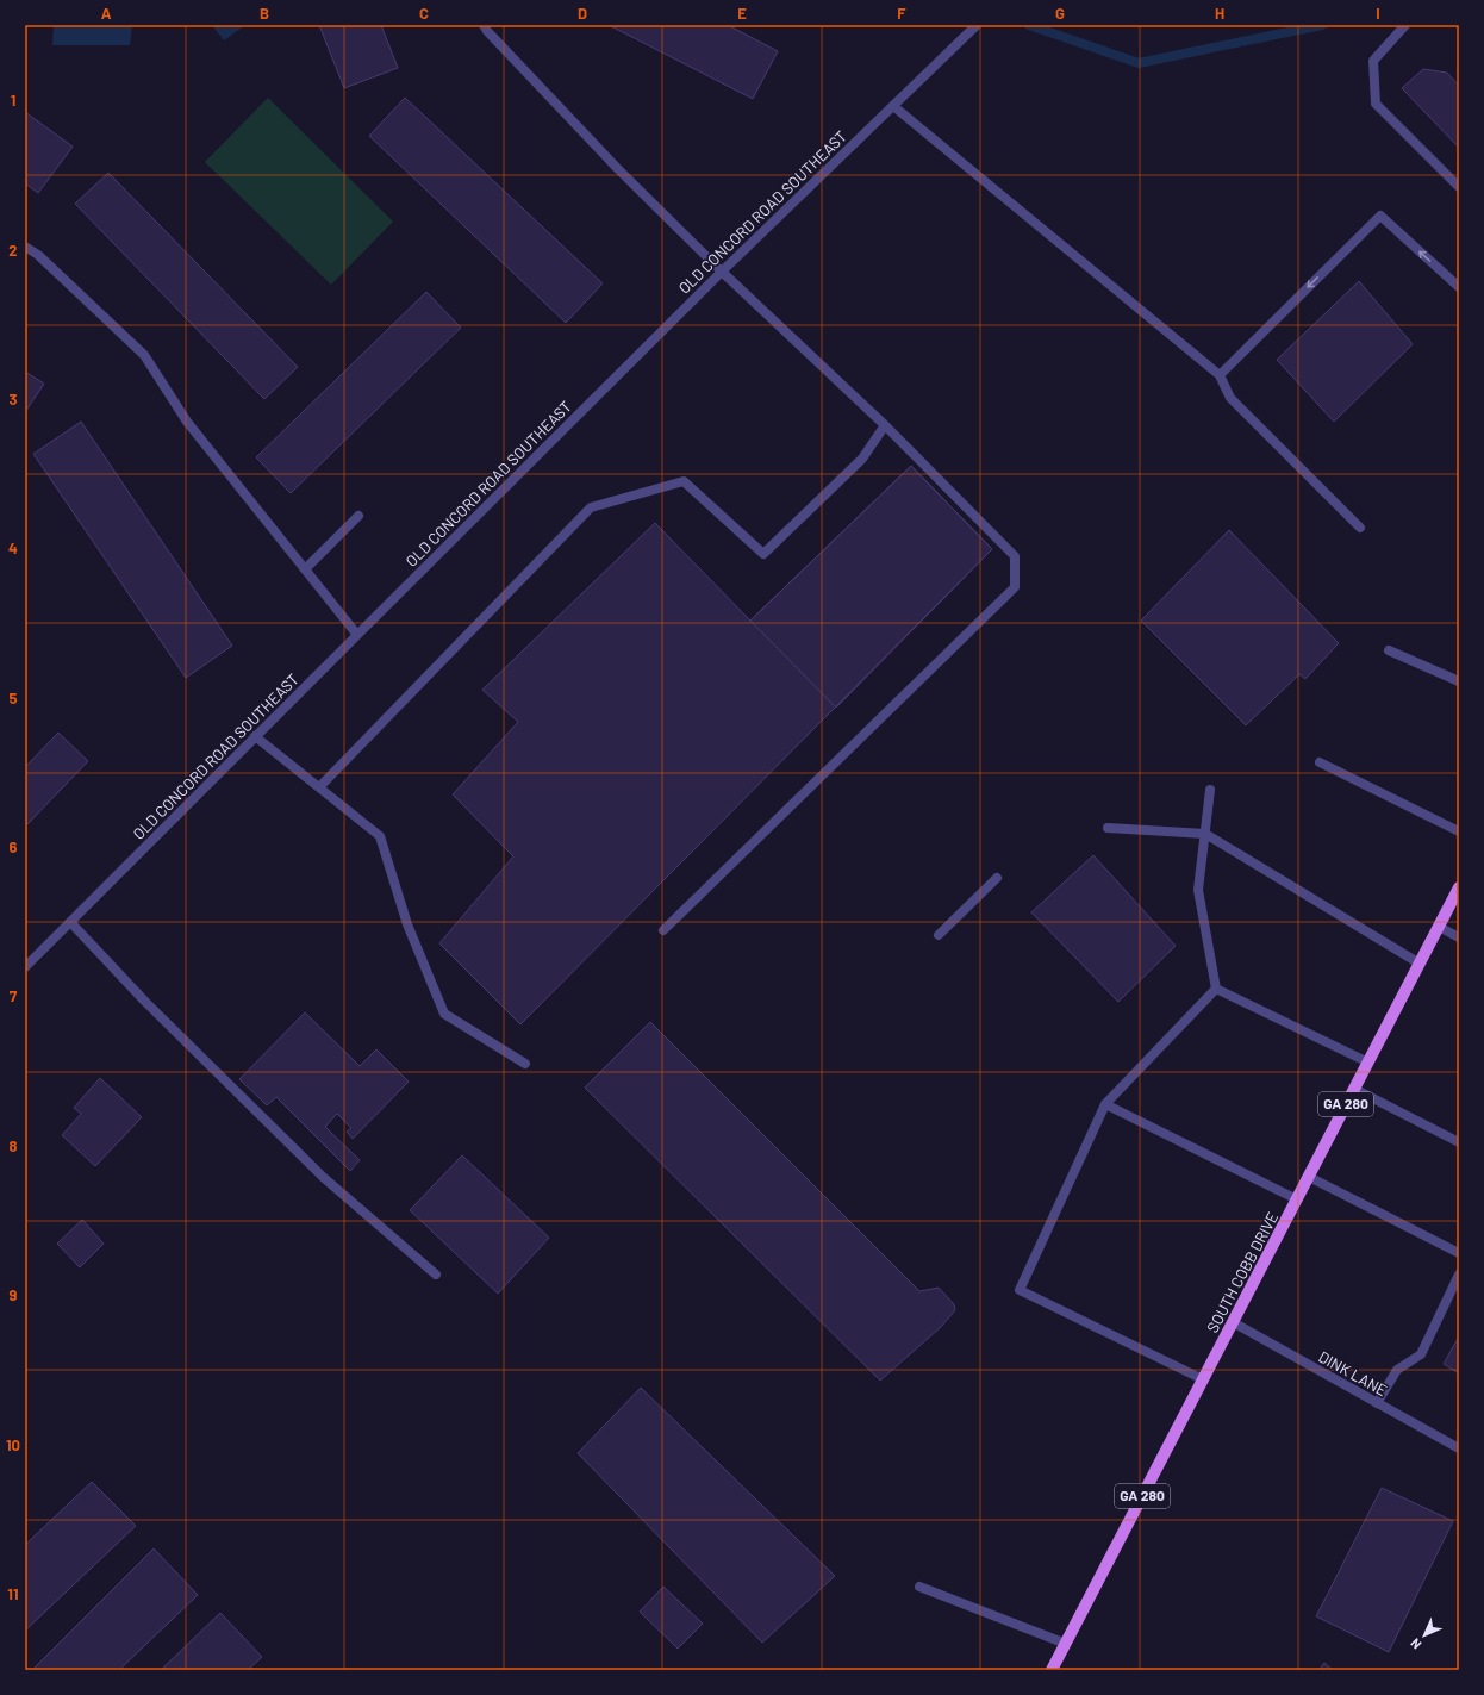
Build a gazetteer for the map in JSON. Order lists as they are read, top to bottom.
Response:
{
  "streets": {
    "main road": ["GA 280", "SOUTH COBB DRIVE"],
    "street": ["OLD CONCORD ROAD SOUTHEAST", "DINK LANE"]
  },
  "crossings": [
    ["SOUTH COBB DRIVE", "DINK LANE"]
  ],
  "north": "bottom left",
  "grid": {
    "columns": [
      "A",
      "B",
      "C",
      "D",
      "E",
      "F",
      "G",
      "H",
      "I"
    ],
    "rows": [
      "1",
      "2",
      "3",
      "4",
      "5",
      "6",
      "7",
      "8",
      "9",
      "10",
      "11"
    ]
  }
}
